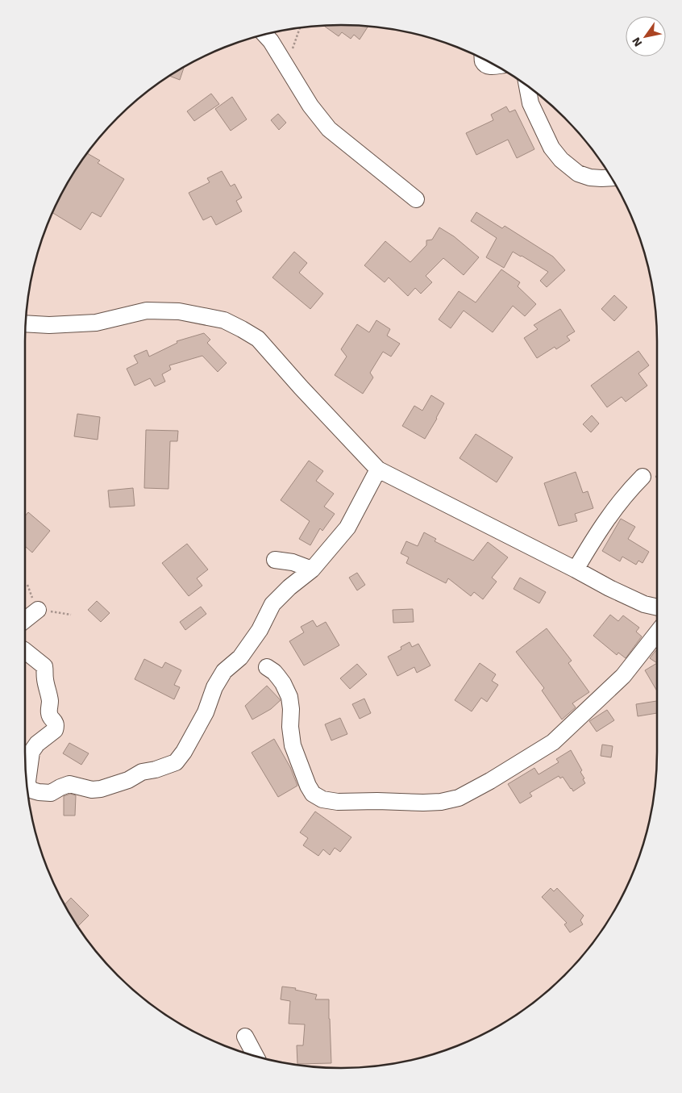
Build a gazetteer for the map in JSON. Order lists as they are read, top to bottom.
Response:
{
  "north": "bottom left"
}
